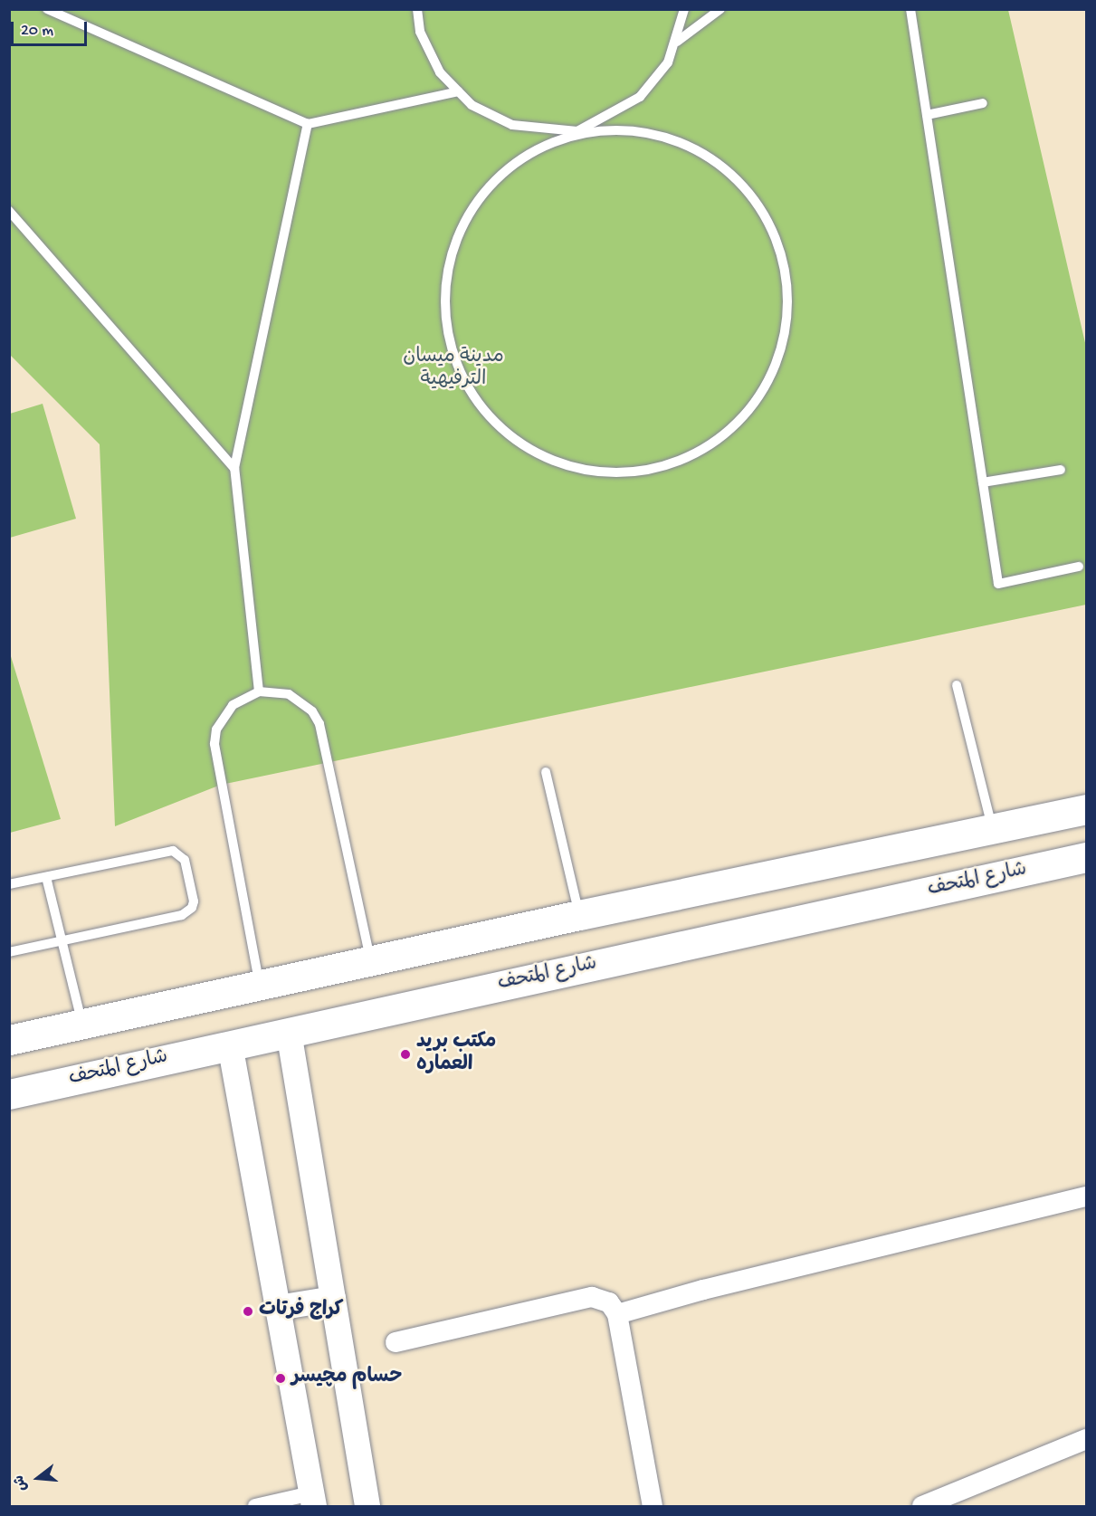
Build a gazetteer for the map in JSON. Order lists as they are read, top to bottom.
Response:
{
  "streets": {
    "main road": ["شارع المتحف"]
  },
  "parks": ["مدينة ميسان الترفيهية"],
  "places": ["مكتب بريد العماره", "كراج فرتات", "حسام مچيسر"],
  "scale_bar": "20 m",
  "north": "left"
}
